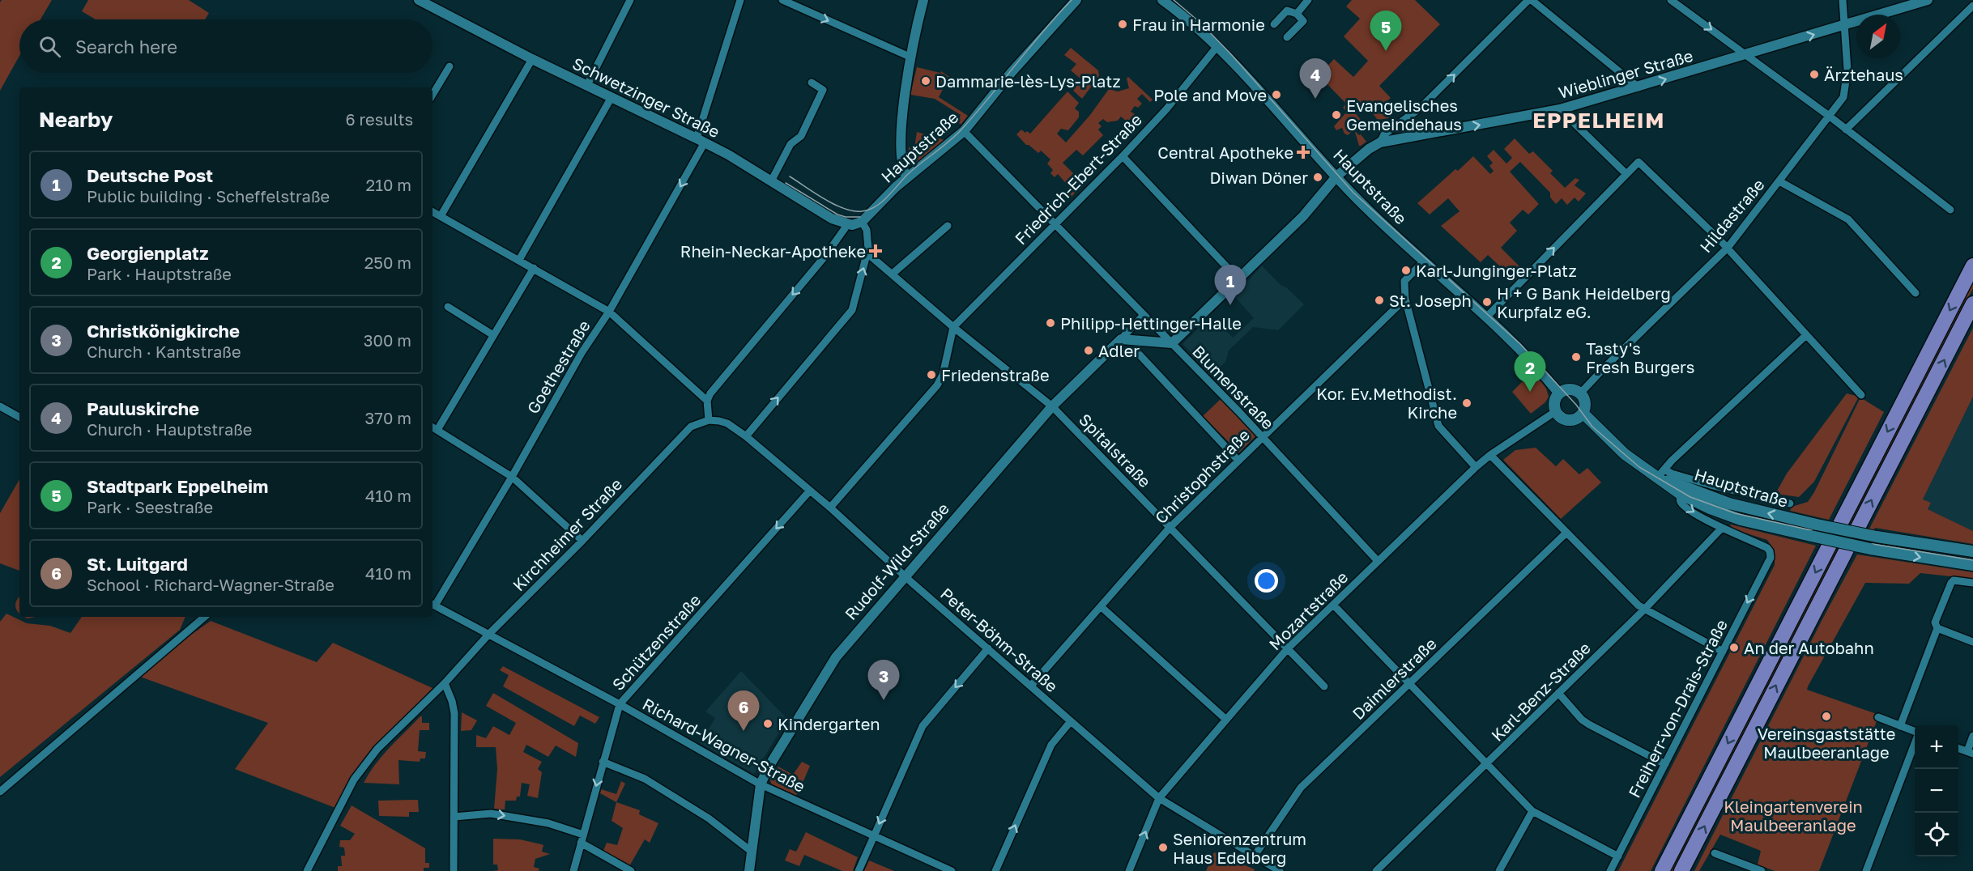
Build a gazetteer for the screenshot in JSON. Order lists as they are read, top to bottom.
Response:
{
  "streets": {
    "main road": ["Hauptstraße"],
    "street": [
      "Wieblinger Straße",
      "Schwetzinger Straße",
      "Friedrich-Ebert-Straße",
      "Hildastraße",
      "Goethestraße",
      "Blumenstraße",
      "Spitalstraße",
      "Christophstraße",
      "Kirchheimer Straße",
      "Rudolf-Wild-Straße",
      "Mozartstraße",
      "Peter-Böhm-Straße",
      "Schützenstraße",
      "Daimlerstraße",
      "Karl-Benz-Straße",
      "Freiherr-von-Drais-Straße",
      "Richard-Wagner-Straße"
    ]
  },
  "crossings": [
    ["Wieblinger Straße", "Hauptstraße"],
    ["Wieblinger Straße", "Hildastraße"],
    ["Wieblinger Straße", "Blumenstraße"],
    ["Schwetzinger Straße", "Hauptstraße"],
    ["Schwetzinger Straße", "Goethestraße"],
    ["Hauptstraße", "Friedrich-Ebert-Straße"],
    ["Hauptstraße", "Hildastraße"],
    ["Hauptstraße", "Blumenstraße"],
    ["Hauptstraße", "Mozartstraße"],
    ["Friedrich-Ebert-Straße", "Blumenstraße"],
    ["Friedrich-Ebert-Straße", "Spitalstraße"],
    ["Hildastraße", "Mozartstraße"],
    ["Goethestraße", "Richard-Wagner-Straße"],
    ["Blumenstraße", "Christophstraße"],
    ["Blumenstraße", "Rudolf-Wild-Straße"],
    ["Blumenstraße", "Mozartstraße"],
    ["Spitalstraße", "Christophstraße"],
    ["Spitalstraße", "Rudolf-Wild-Straße"],
    ["Spitalstraße", "Mozartstraße"],
    ["Christophstraße", "Peter-Böhm-Straße"],
    ["Kirchheimer Straße", "Peter-Böhm-Straße"],
    ["Kirchheimer Straße", "Richard-Wagner-Straße"],
    ["Rudolf-Wild-Straße", "Peter-Böhm-Straße"],
    ["Rudolf-Wild-Straße", "Richard-Wagner-Straße"],
    ["Mozartstraße", "Peter-Böhm-Straße"],
    ["Peter-Böhm-Straße", "Schützenstraße"],
    ["Peter-Böhm-Straße", "Daimlerstraße"],
    ["Schützenstraße", "Richard-Wagner-Straße"],
    ["Karl-Benz-Straße", "Freiherr-von-Drais-Straße"]
  ],
  "one_way": ["Wieblinger Straße", "Schützenstraße"],
  "districts": ["EPPELHEIM"],
  "parks": ["Kleingartenverein Maulbeeranlage"],
  "places": {
    "other": [
      "Frau in Harmonie",
      "Ärztehaus",
      "Dammarie-lès-Lys-Platz",
      "Pole and Move",
      "Evangelisches Gemeindehaus",
      "Diwan Döner",
      "Karl-Junginger-Platz",
      "St. Joseph",
      "H + G Bank Heidelberg Kurpfalz eG.",
      "Philipp-Hettinger-Halle",
      "Adler",
      "Tasty's Fresh Burgers",
      "Friedenstraße",
      "Kor. Ev.Methodist. Kirche",
      "An der Autobahn",
      "Vereinsgaststätte Maulbeeranlage",
      "Kindergarten",
      "Seniorenzentrum Haus Edelberg"
    ],
    "health": ["Central Apotheke", "Rhein-Neckar-Apotheke"]
  },
  "north": "top right",
  "page": {
    "pins": [
      "5",
      "4",
      "1",
      "2",
      "3",
      "6"
    ],
    "search": "Search here",
    "heading": ["Nearby", "6 results"],
    "list": [
      {
        "mark": "1",
        "name": "Deutsche Post",
        "note": "Public building · Scheffelstraße",
        "value": "210 m"
      },
      {
        "mark": "2",
        "name": "Georgienplatz",
        "note": "Park · Hauptstraße",
        "value": "250 m"
      },
      {
        "mark": "3",
        "name": "Christkönigkirche",
        "note": "Church · Kantstraße",
        "value": "300 m"
      },
      {
        "mark": "4",
        "name": "Pauluskirche",
        "note": "Church · Hauptstraße",
        "value": "370 m"
      },
      {
        "mark": "5",
        "name": "Stadtpark Eppelheim",
        "note": "Park · Seestraße",
        "value": "410 m"
      },
      {
        "mark": "6",
        "name": "St. Luitgard",
        "note": "School · Richard-Wagner-Straße",
        "value": "410 m"
      }
    ],
    "map_buttons": ["+", "−"]
  }
}
